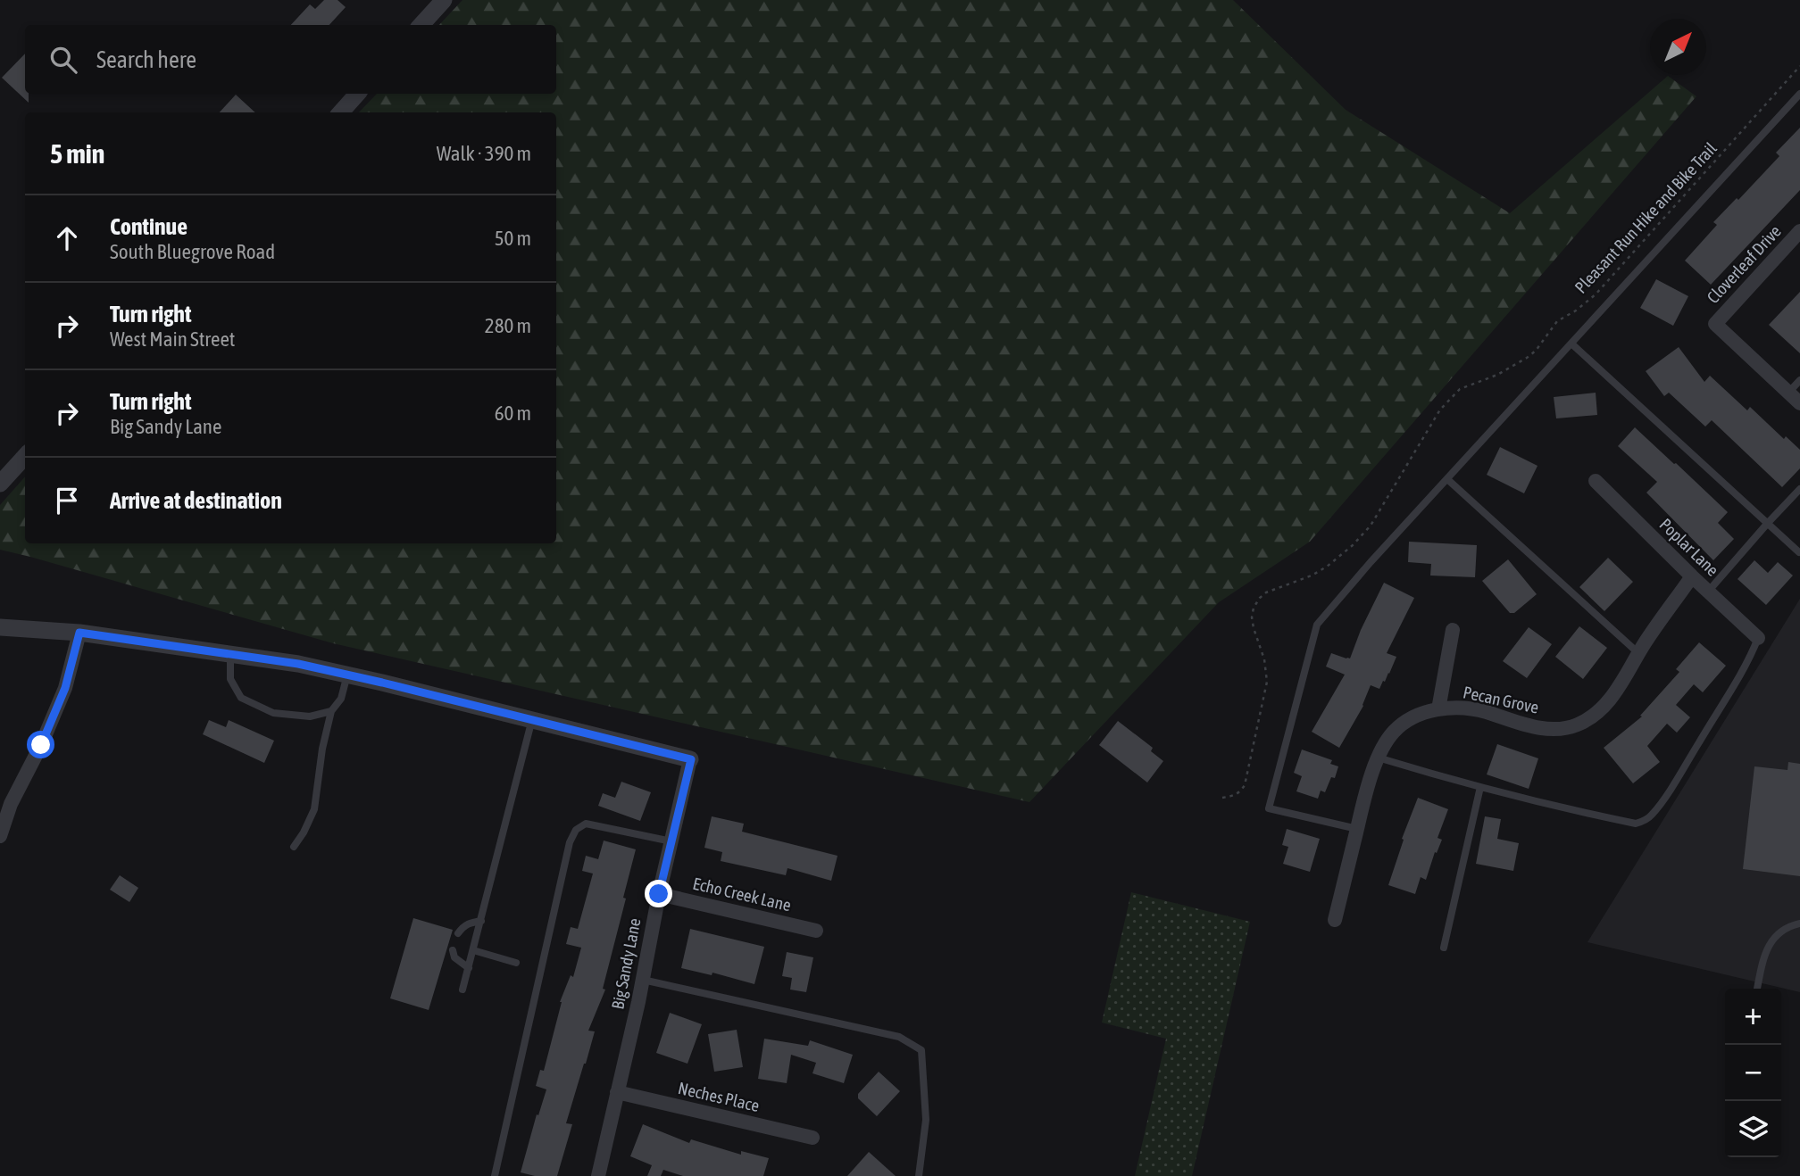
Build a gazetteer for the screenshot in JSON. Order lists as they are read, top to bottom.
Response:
{
  "streets": {
    "street": [
      "Cloverleaf Drive",
      "Poplar Lane",
      "Pecan Grove",
      "Echo Creek Lane",
      "Big Sandy Lane",
      "Neches Place"
    ],
    "path": ["Pleasant Run Hike and Bike Trail"]
  },
  "crossings": [
    ["Poplar Lane", "Pecan Grove"],
    ["Echo Creek Lane", "Big Sandy Lane"],
    ["Big Sandy Lane", "Neches Place"]
  ],
  "north": "top right",
  "page": {
    "search": "Search here",
    "heading": ["5 min", "Walk · 390 m"],
    "list": [
      ["Continue", "South Bluegrove Road", "50 m"],
      ["Turn right", "West Main Street", "280 m"],
      ["Turn right", "Big Sandy Lane", "60 m"],
      "Arrive at destination"
    ],
    "map_buttons": ["+", "−"]
  }
}
